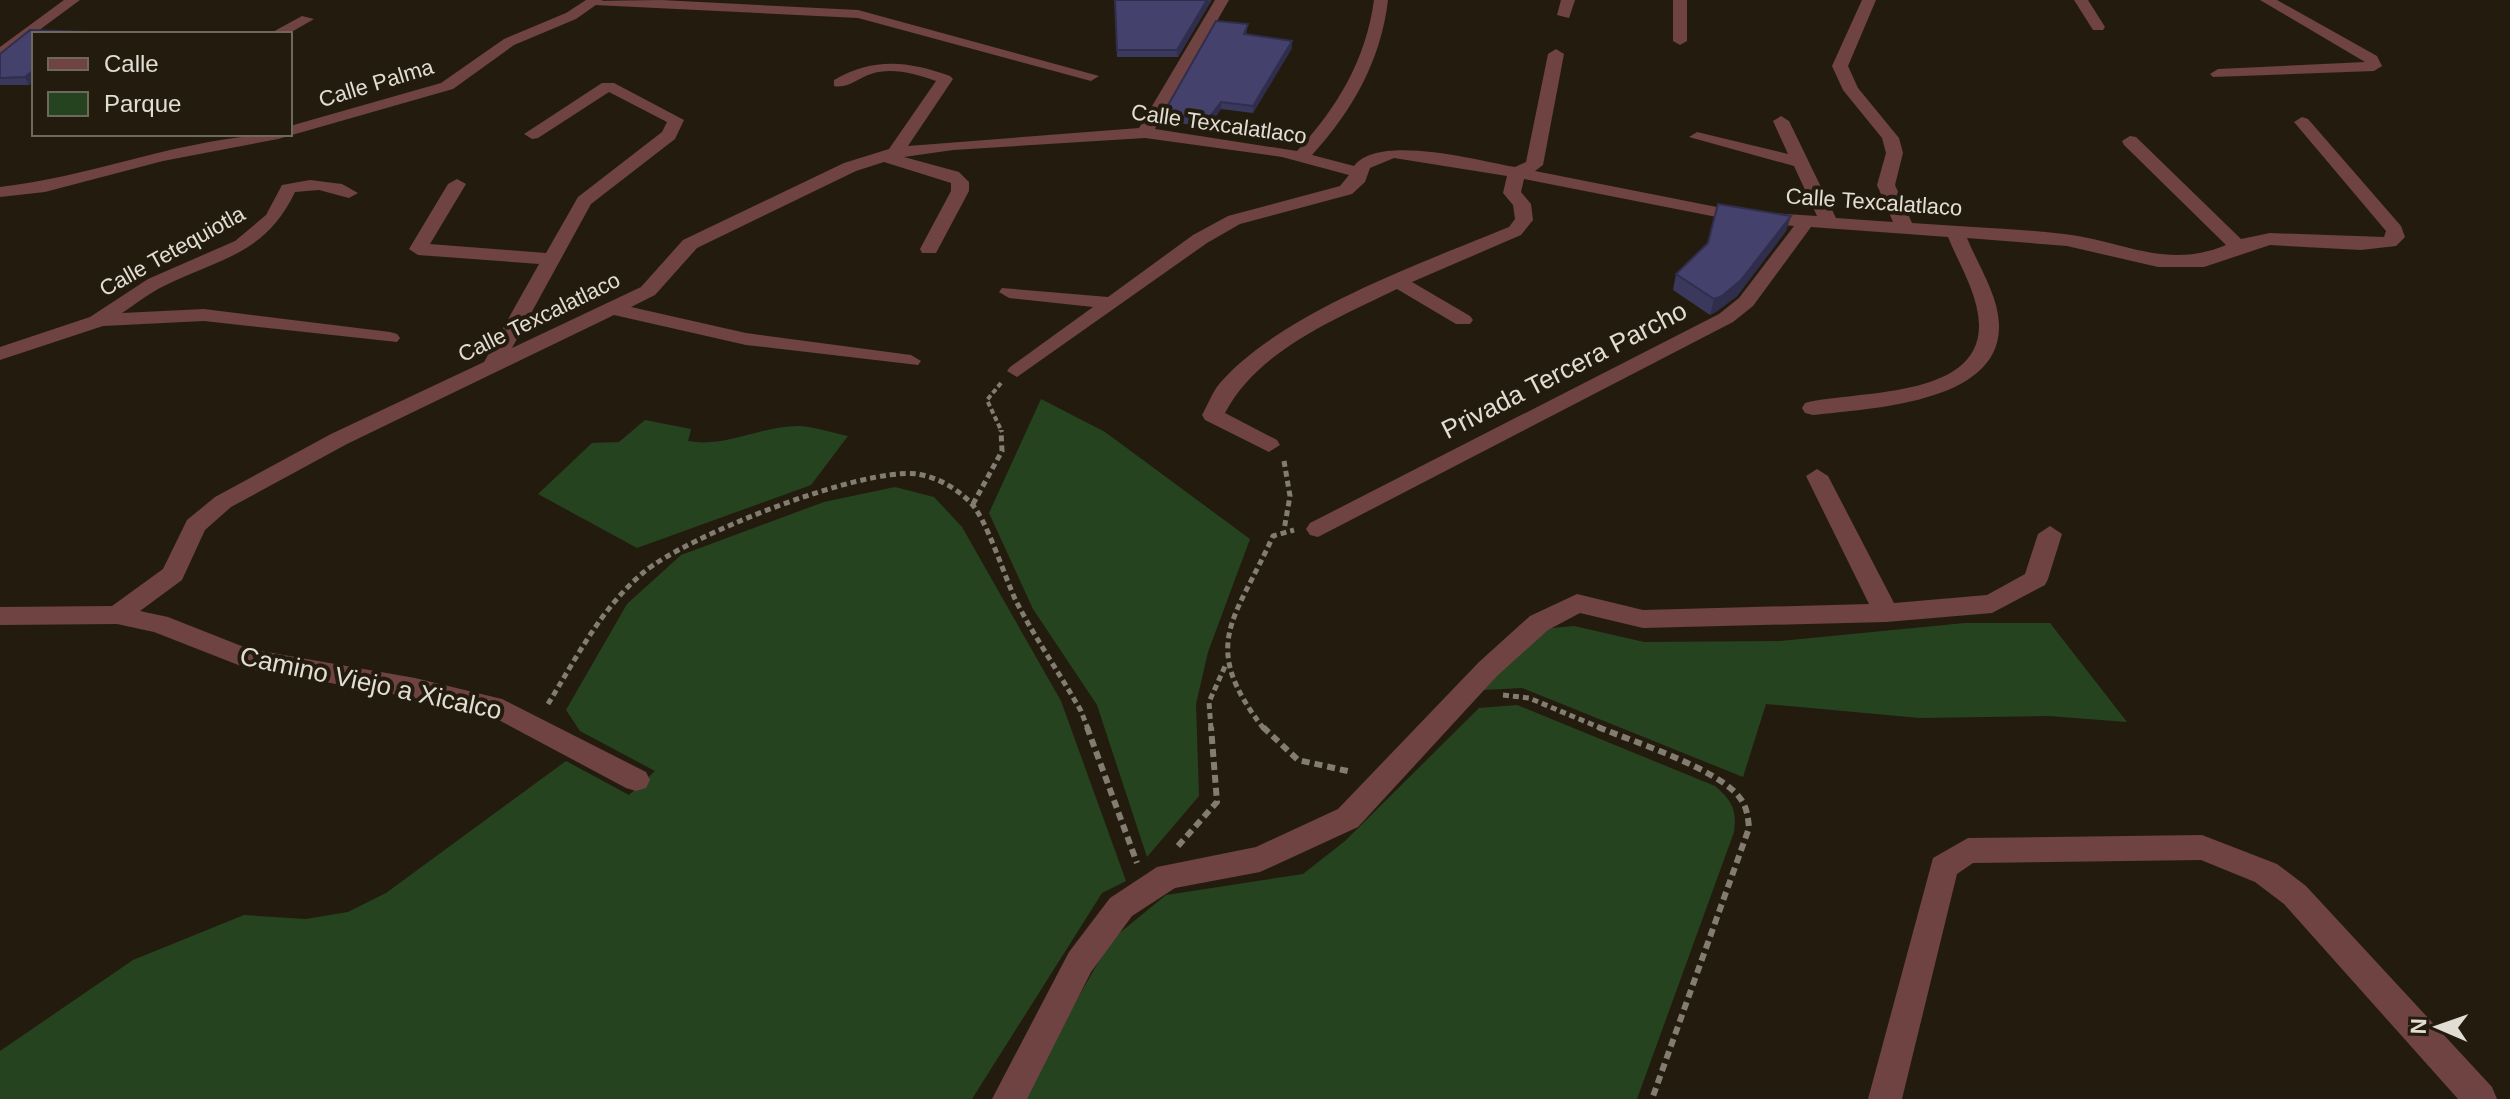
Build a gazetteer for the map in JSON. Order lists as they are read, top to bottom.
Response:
{
  "streets": {
    "street": [
      "Calle Palma",
      "Calle Texcalatlaco",
      "Calle Tetequiotla",
      "Privada Tercera Parcho",
      "Camino Viejo a Xicalco"
    ]
  },
  "crossings": [
    ["Calle Texcalatlaco", "Privada Tercera Parcho"],
    ["Calle Texcalatlaco", "Camino Viejo a Xicalco"]
  ],
  "legend": ["Calle", "Parque"],
  "north": "left"
}
